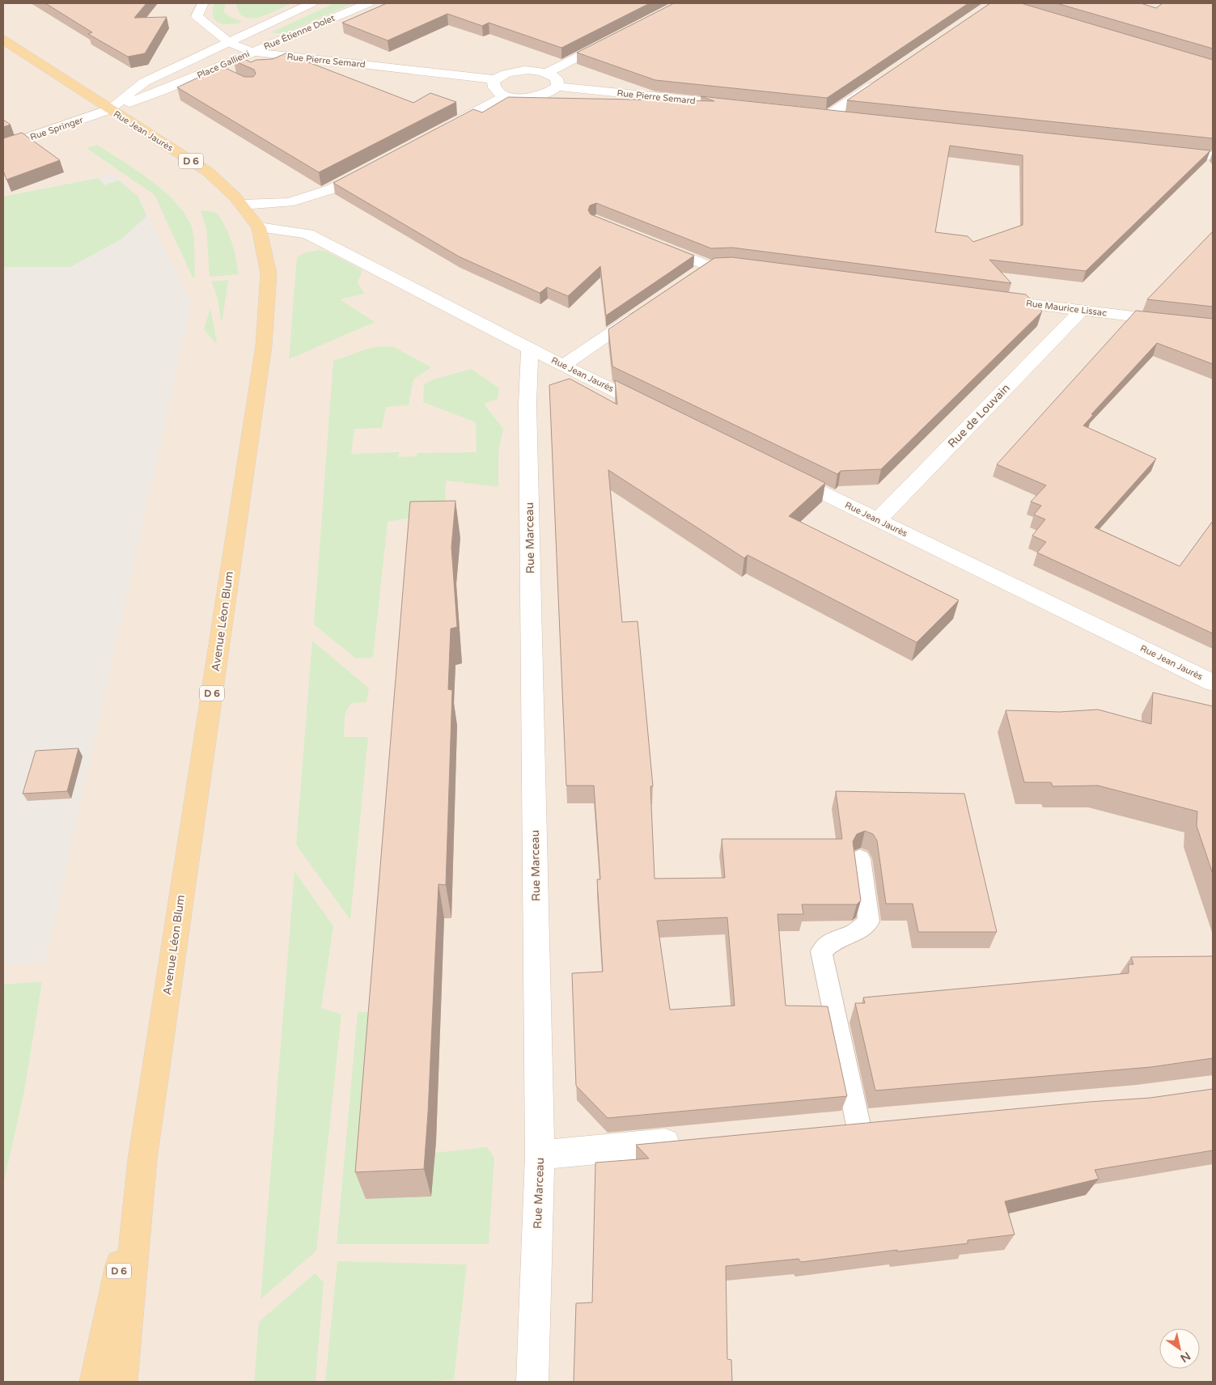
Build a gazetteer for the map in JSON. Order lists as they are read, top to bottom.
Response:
{
  "streets": {
    "main road": ["Rue Jean Jaurès", "D 6", "Avenue Léon Blum"],
    "street": [
      "Rue Étienne Dolet",
      "Rue Pierre Semard",
      "Place Gallieni",
      "Rue Springer",
      "Rue Maurice Lissac",
      "Rue de Louvain",
      "Rue Marceau"
    ]
  },
  "crossings": [
    ["Rue Étienne Dolet", "Rue Pierre Semard"],
    ["Rue Étienne Dolet", "Place Gallieni"],
    ["Rue Pierre Semard", "Place Gallieni"],
    ["Place Gallieni", "Rue Springer"],
    ["Place Gallieni", "Rue Jean Jaurès"],
    ["Rue Springer", "Rue Jean Jaurès"],
    ["Rue Jean Jaurès", "Rue de Louvain"],
    ["Rue Jean Jaurès", "Rue Marceau"],
    ["Rue Jean Jaurès", "Avenue Léon Blum"],
    ["Rue Maurice Lissac", "Rue de Louvain"]
  ],
  "north": "bottom right"
}
